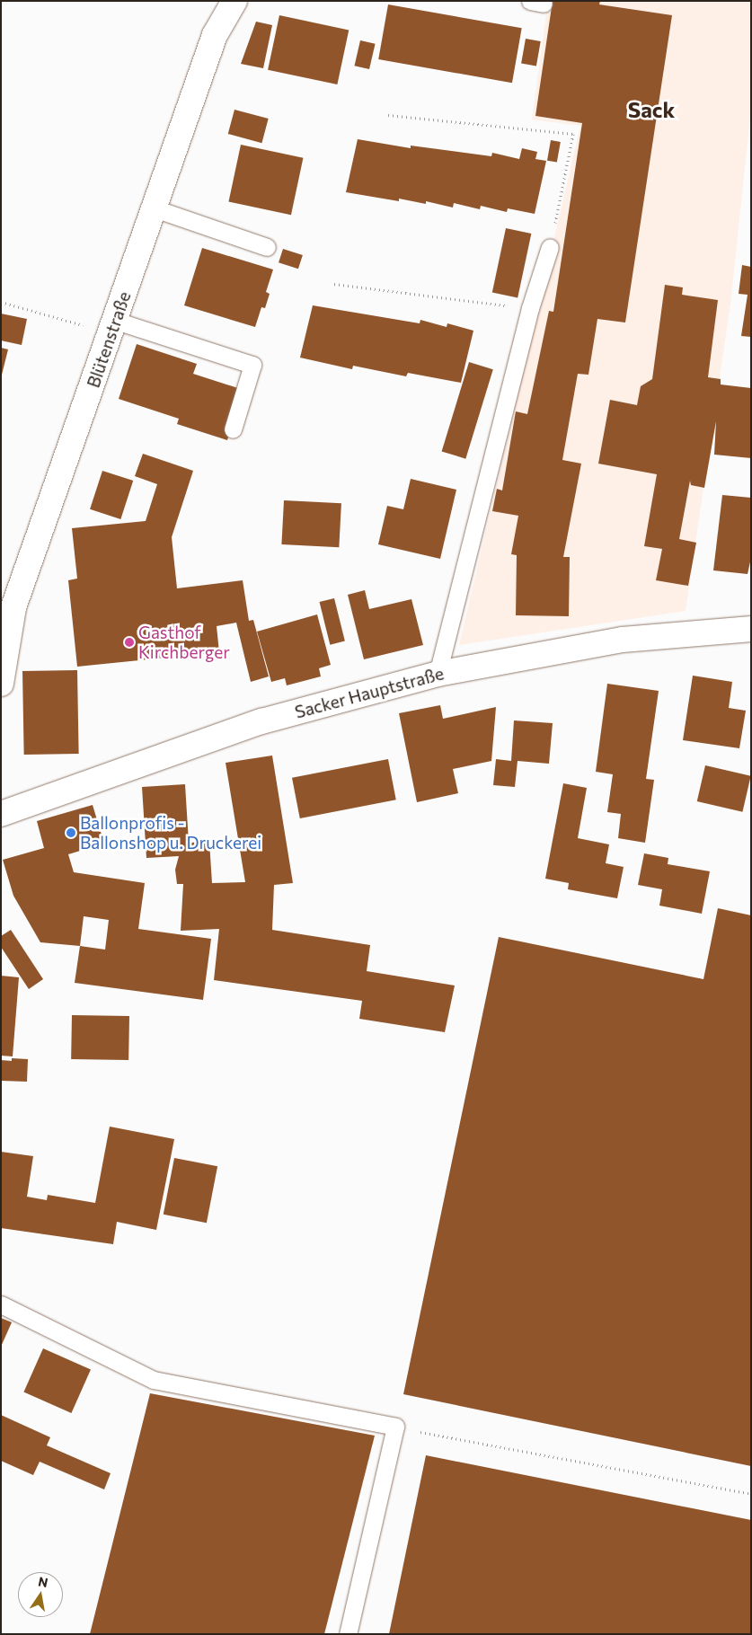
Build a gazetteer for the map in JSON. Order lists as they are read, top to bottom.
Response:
{
  "streets": {
    "street": ["Blütenstraße", "Sacker Hauptstraße"]
  },
  "districts": ["Sack"],
  "places": ["Gasthof Kirchberger", "Ballonprofis - Ballonshop u. Druckerei"],
  "north": "top"
}
